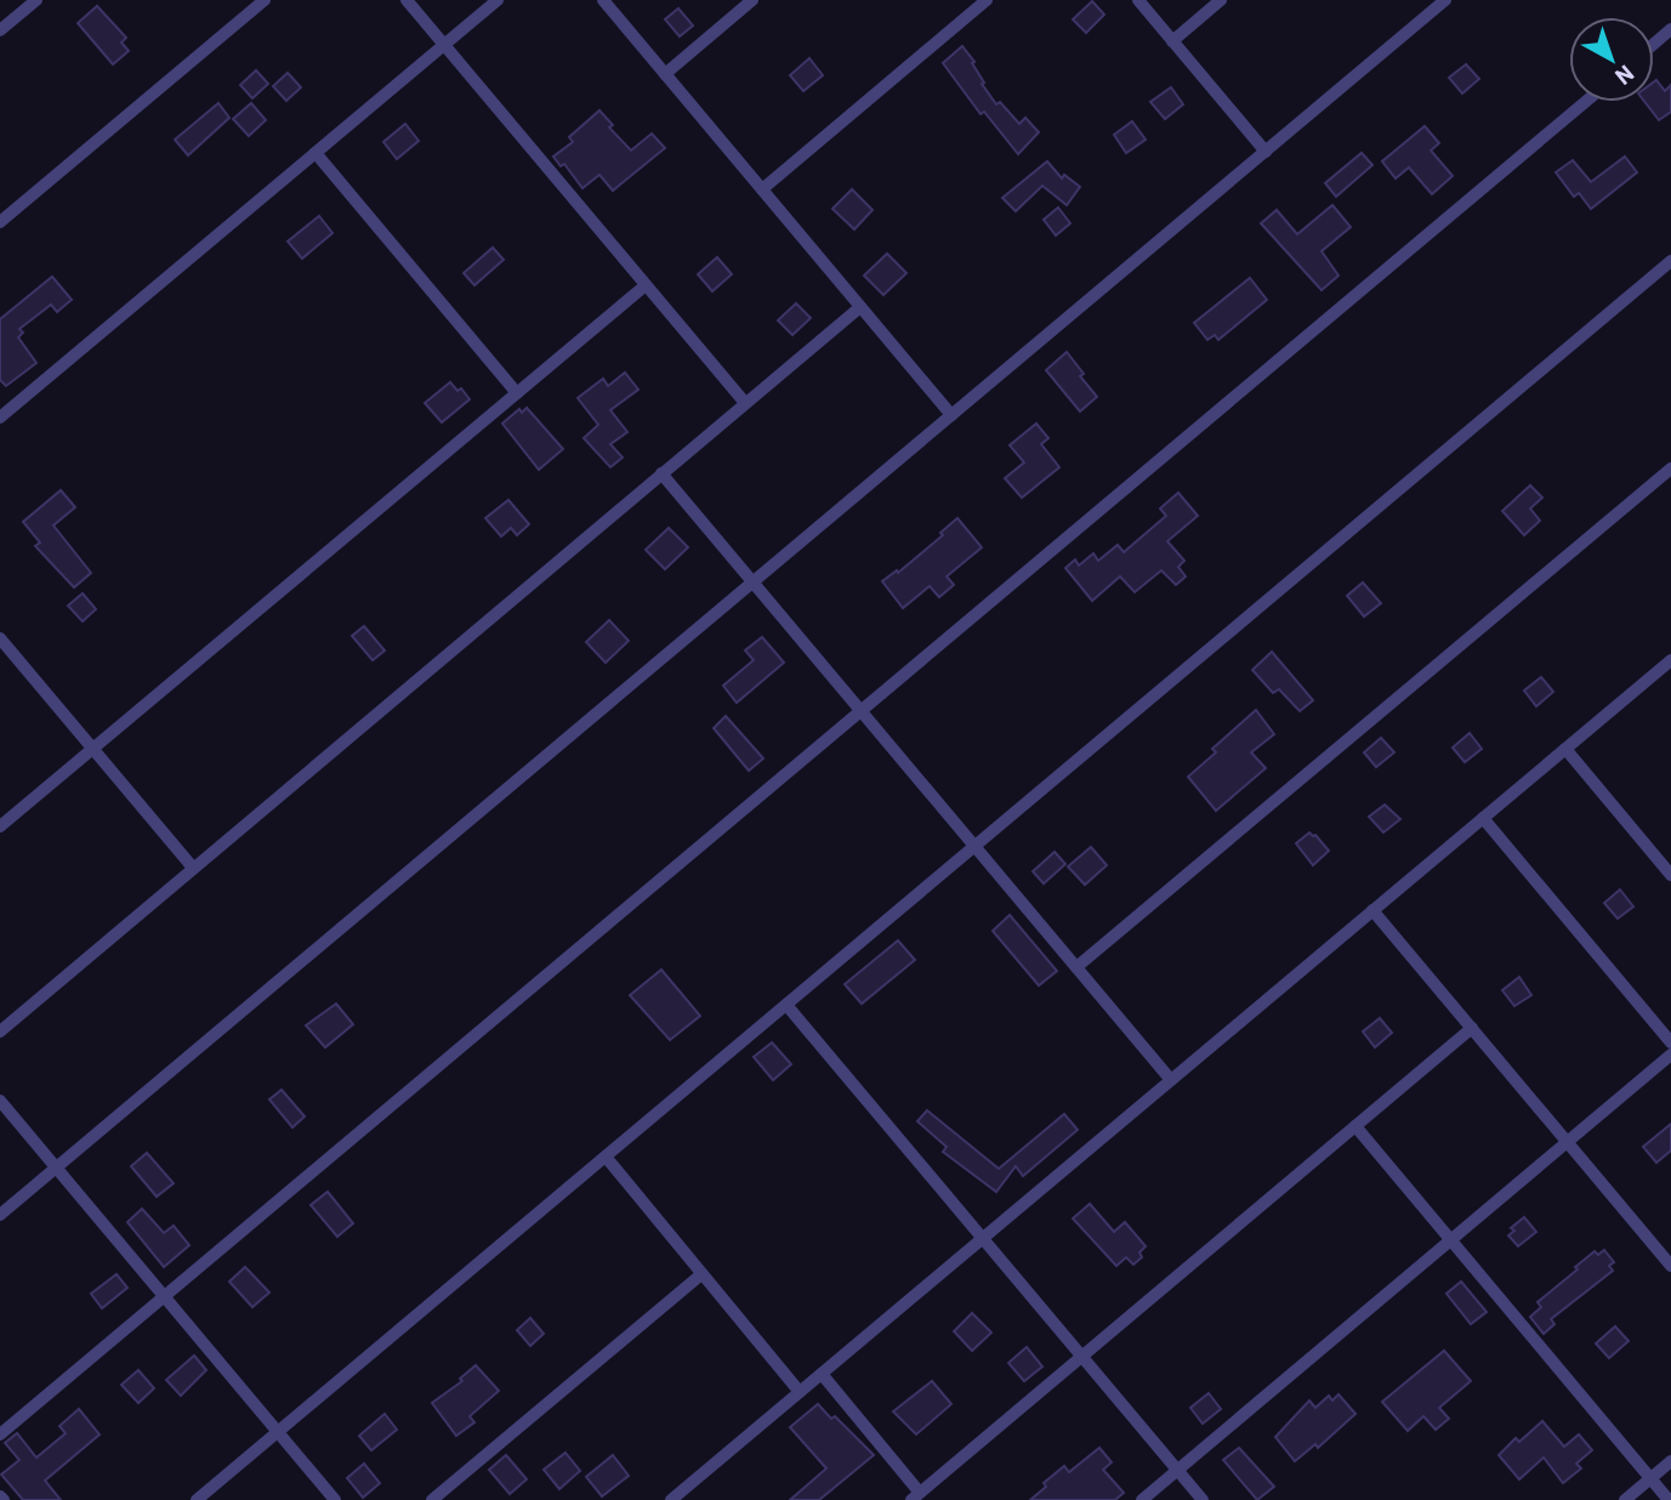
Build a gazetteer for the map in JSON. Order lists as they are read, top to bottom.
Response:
{
  "north": "bottom right"
}
